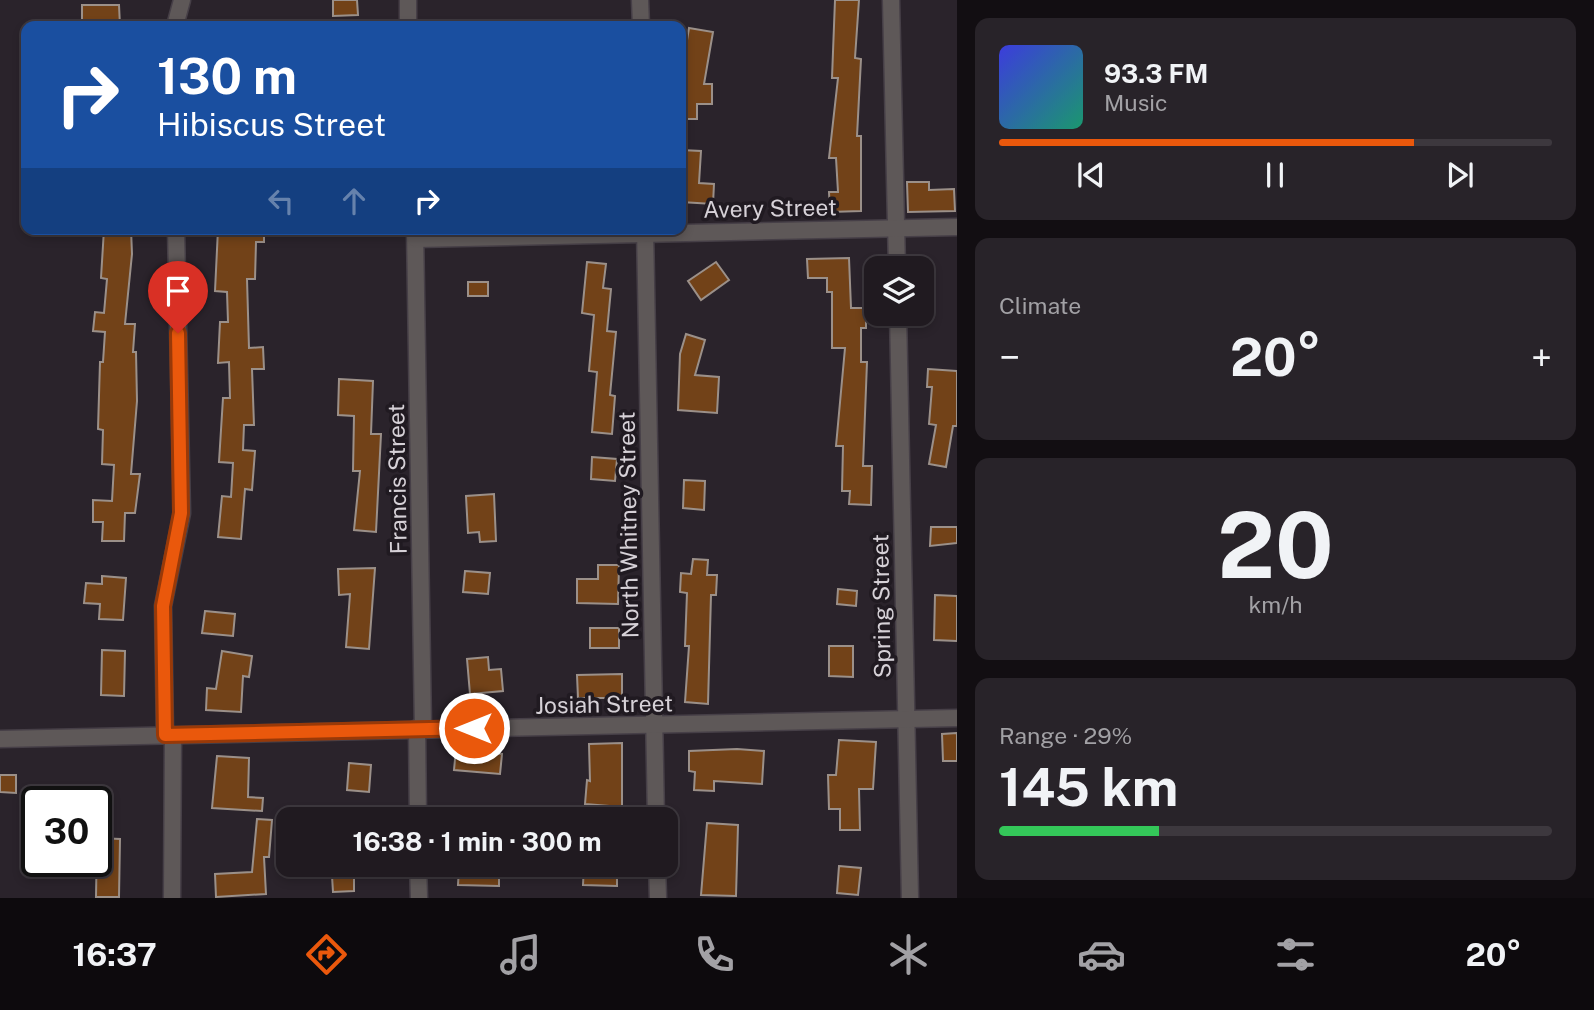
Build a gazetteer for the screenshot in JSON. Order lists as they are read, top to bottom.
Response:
{
  "streets": {
    "street": [
      "Avery Street",
      "Francis Street",
      "North Whitney Street",
      "Spring Street",
      "Josiah Street"
    ]
  },
  "crossings": [
    ["Francis Street", "Josiah Street"],
    ["North Whitney Street", "Josiah Street"],
    ["Spring Street", "Josiah Street"]
  ],
  "page": {
    "turn": ["130 m", "Hibiscus Street"],
    "song": ["93.3 FM", "Music"],
    "tile": [
      "Climate",
      ["20", "km/h"],
      ["Range · 29%", "145 km"]
    ],
    "heat": ["−", "20°", "+"],
    "limit": "30",
    "trip": "16:38 · 1 min · 300 m",
    "tabs": ["16:37", "20°"]
  }
}
